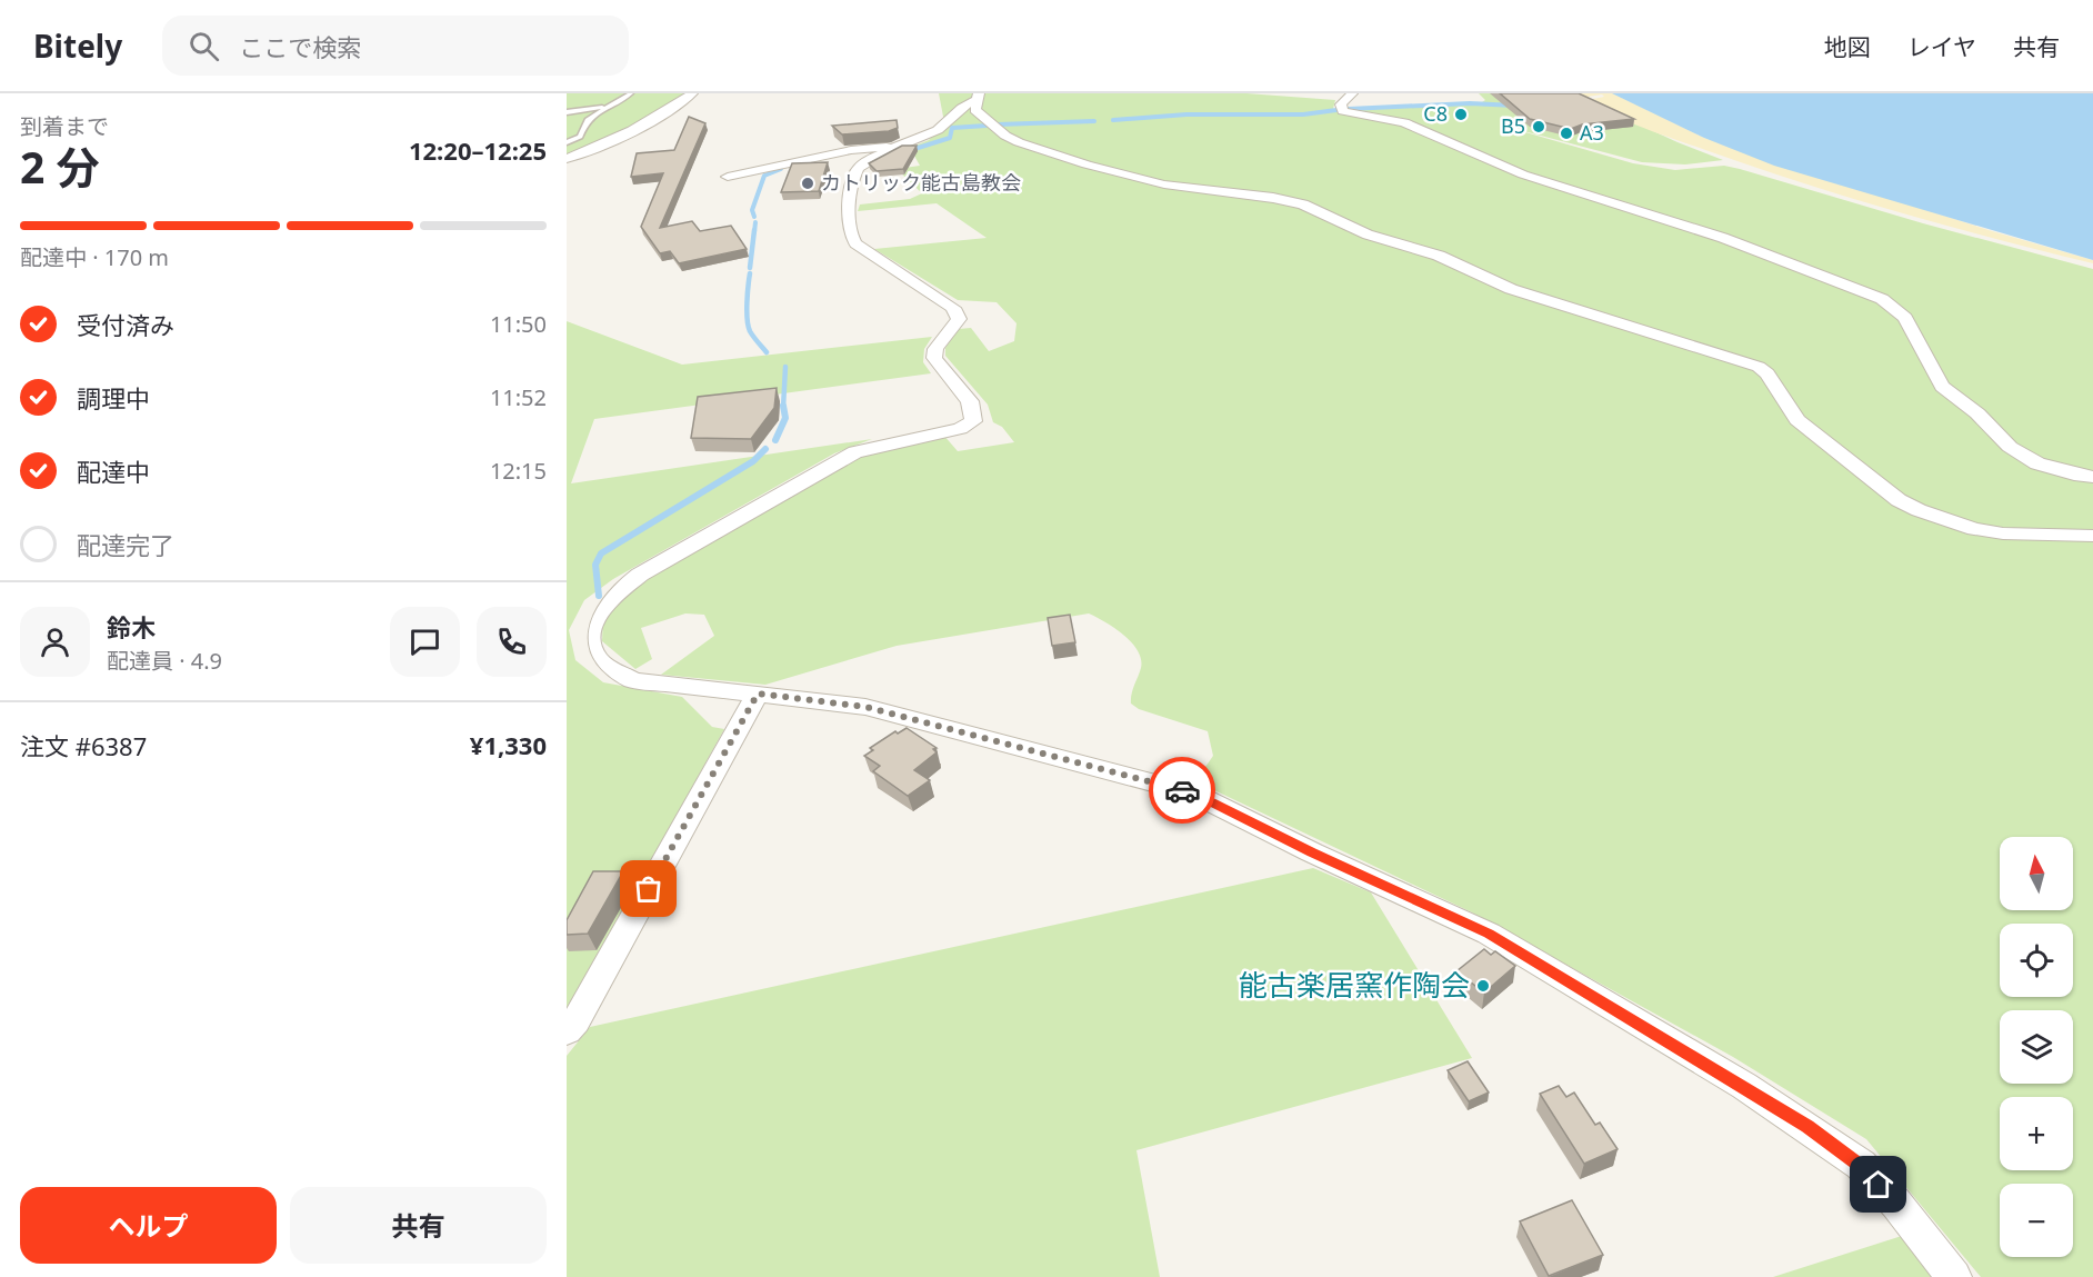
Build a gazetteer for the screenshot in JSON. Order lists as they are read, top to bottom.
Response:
{
  "places": [
    "C8",
    "B5",
    "A3",
    "カトリック能古島教会",
    "能古楽居窯作陶会"
  ],
  "north": "top",
  "page": {
    "header": "Bitely",
    "search": "ここで検索",
    "nav": ["地図", "レイヤ", "共有"],
    "heading": ["2 分", "到着まで", "12:20–12:25"],
    "panel": [
      "鈴木",
      "配達員 · 4.9",
      "注文 #6387",
      "¥1,330"
    ],
    "bar": "配達中 · 170 m",
    "list": [
      ["受付済み", "11:50"],
      ["調理中", "11:52"],
      ["配達中", "12:15"],
      "配達完了"
    ],
    "map_buttons": ["+", "−"],
    "buttons": ["ヘルプ", "共有"]
  }
}
